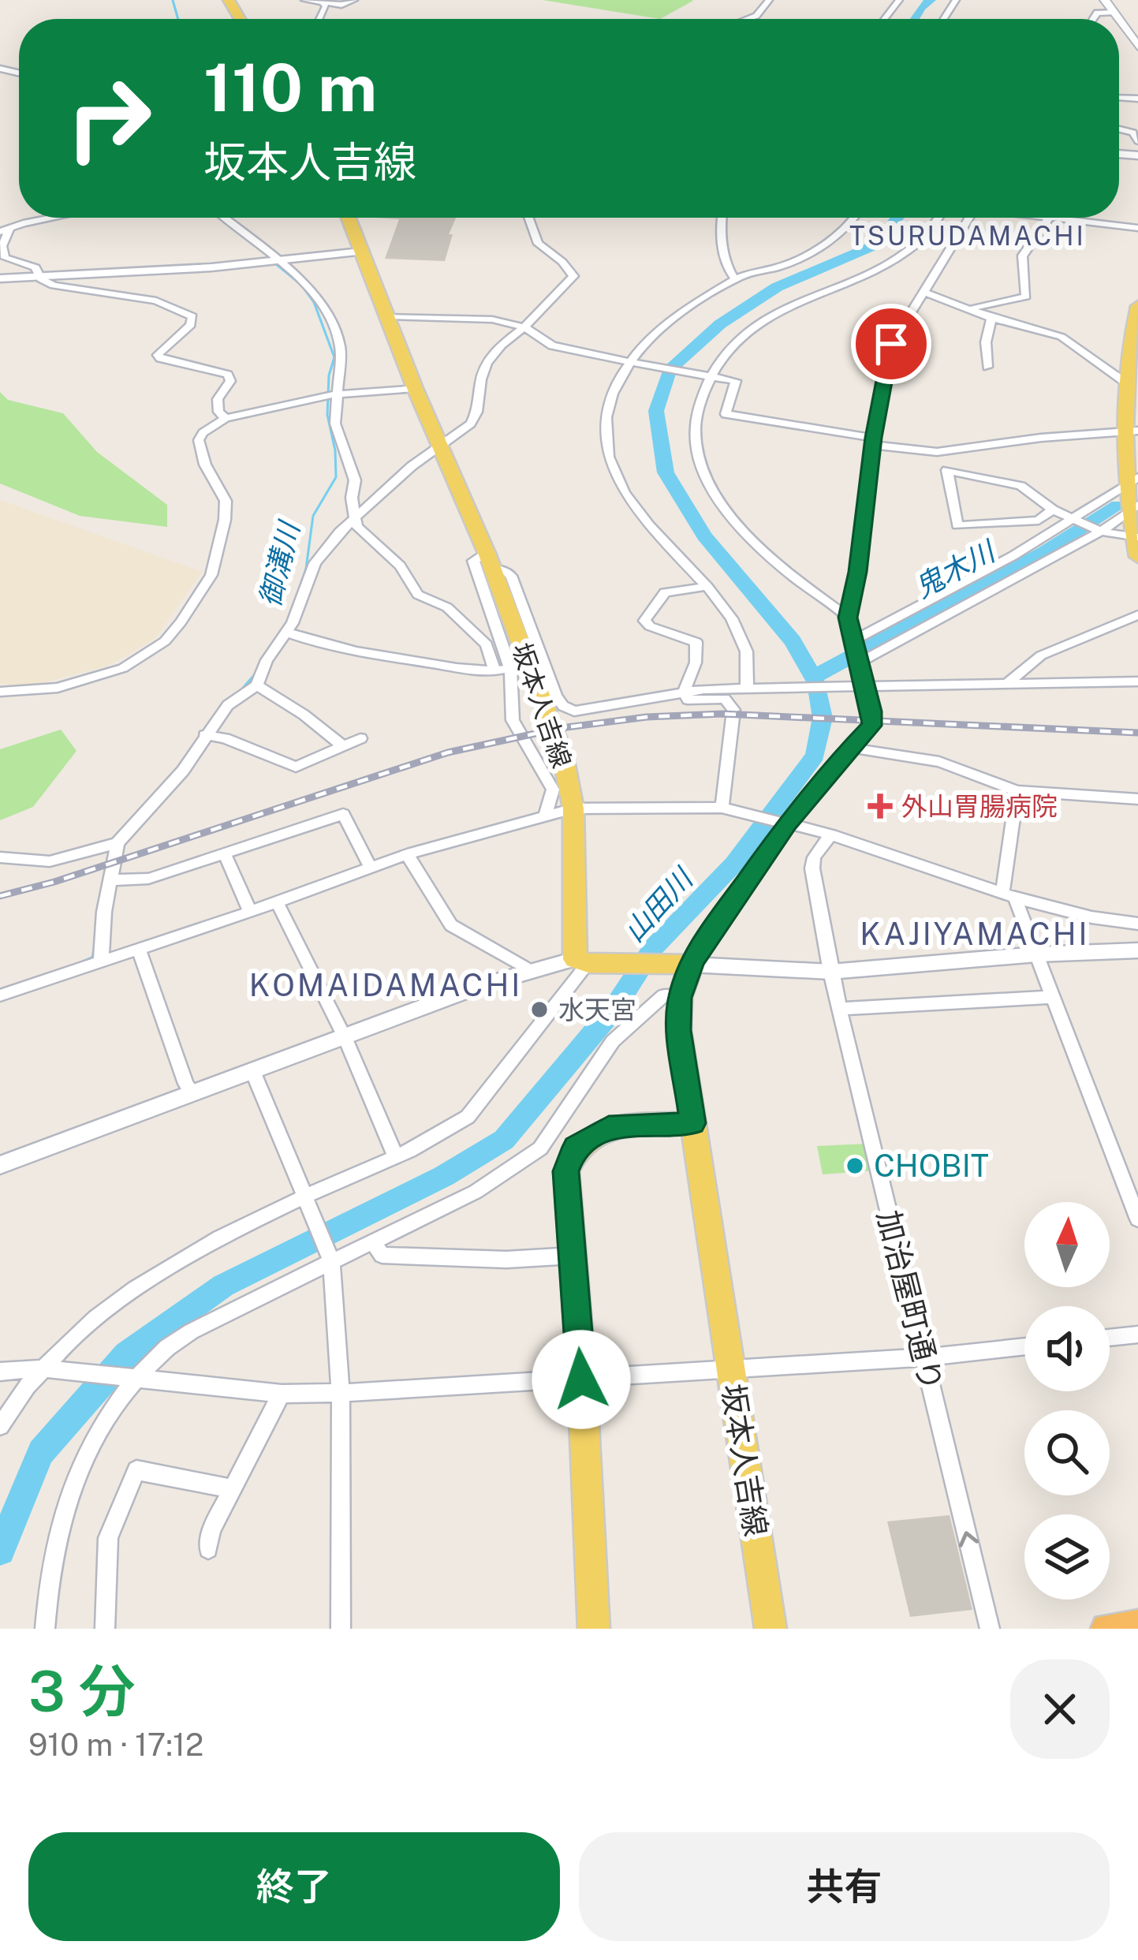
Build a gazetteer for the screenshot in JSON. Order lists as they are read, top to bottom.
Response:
{
  "streets": {
    "main road": ["坂本人吉線"],
    "street": ["加治屋町通り"]
  },
  "districts": ["TSURUDAMACHI", "KAJIYAMACHI", "KOMAIDAMACHI"],
  "water": ["御溝川", "鬼木川", "山田川"],
  "places": {
    "health": ["外山胃腸病院"],
    "other": ["水天宮", "CHOBIT"]
  },
  "north": "top",
  "page": {
    "turn": ["110 m", "坂本人吉線"],
    "heading": ["3 分", "910 m · 17:12"],
    "buttons": ["終了", "共有"]
  }
}
